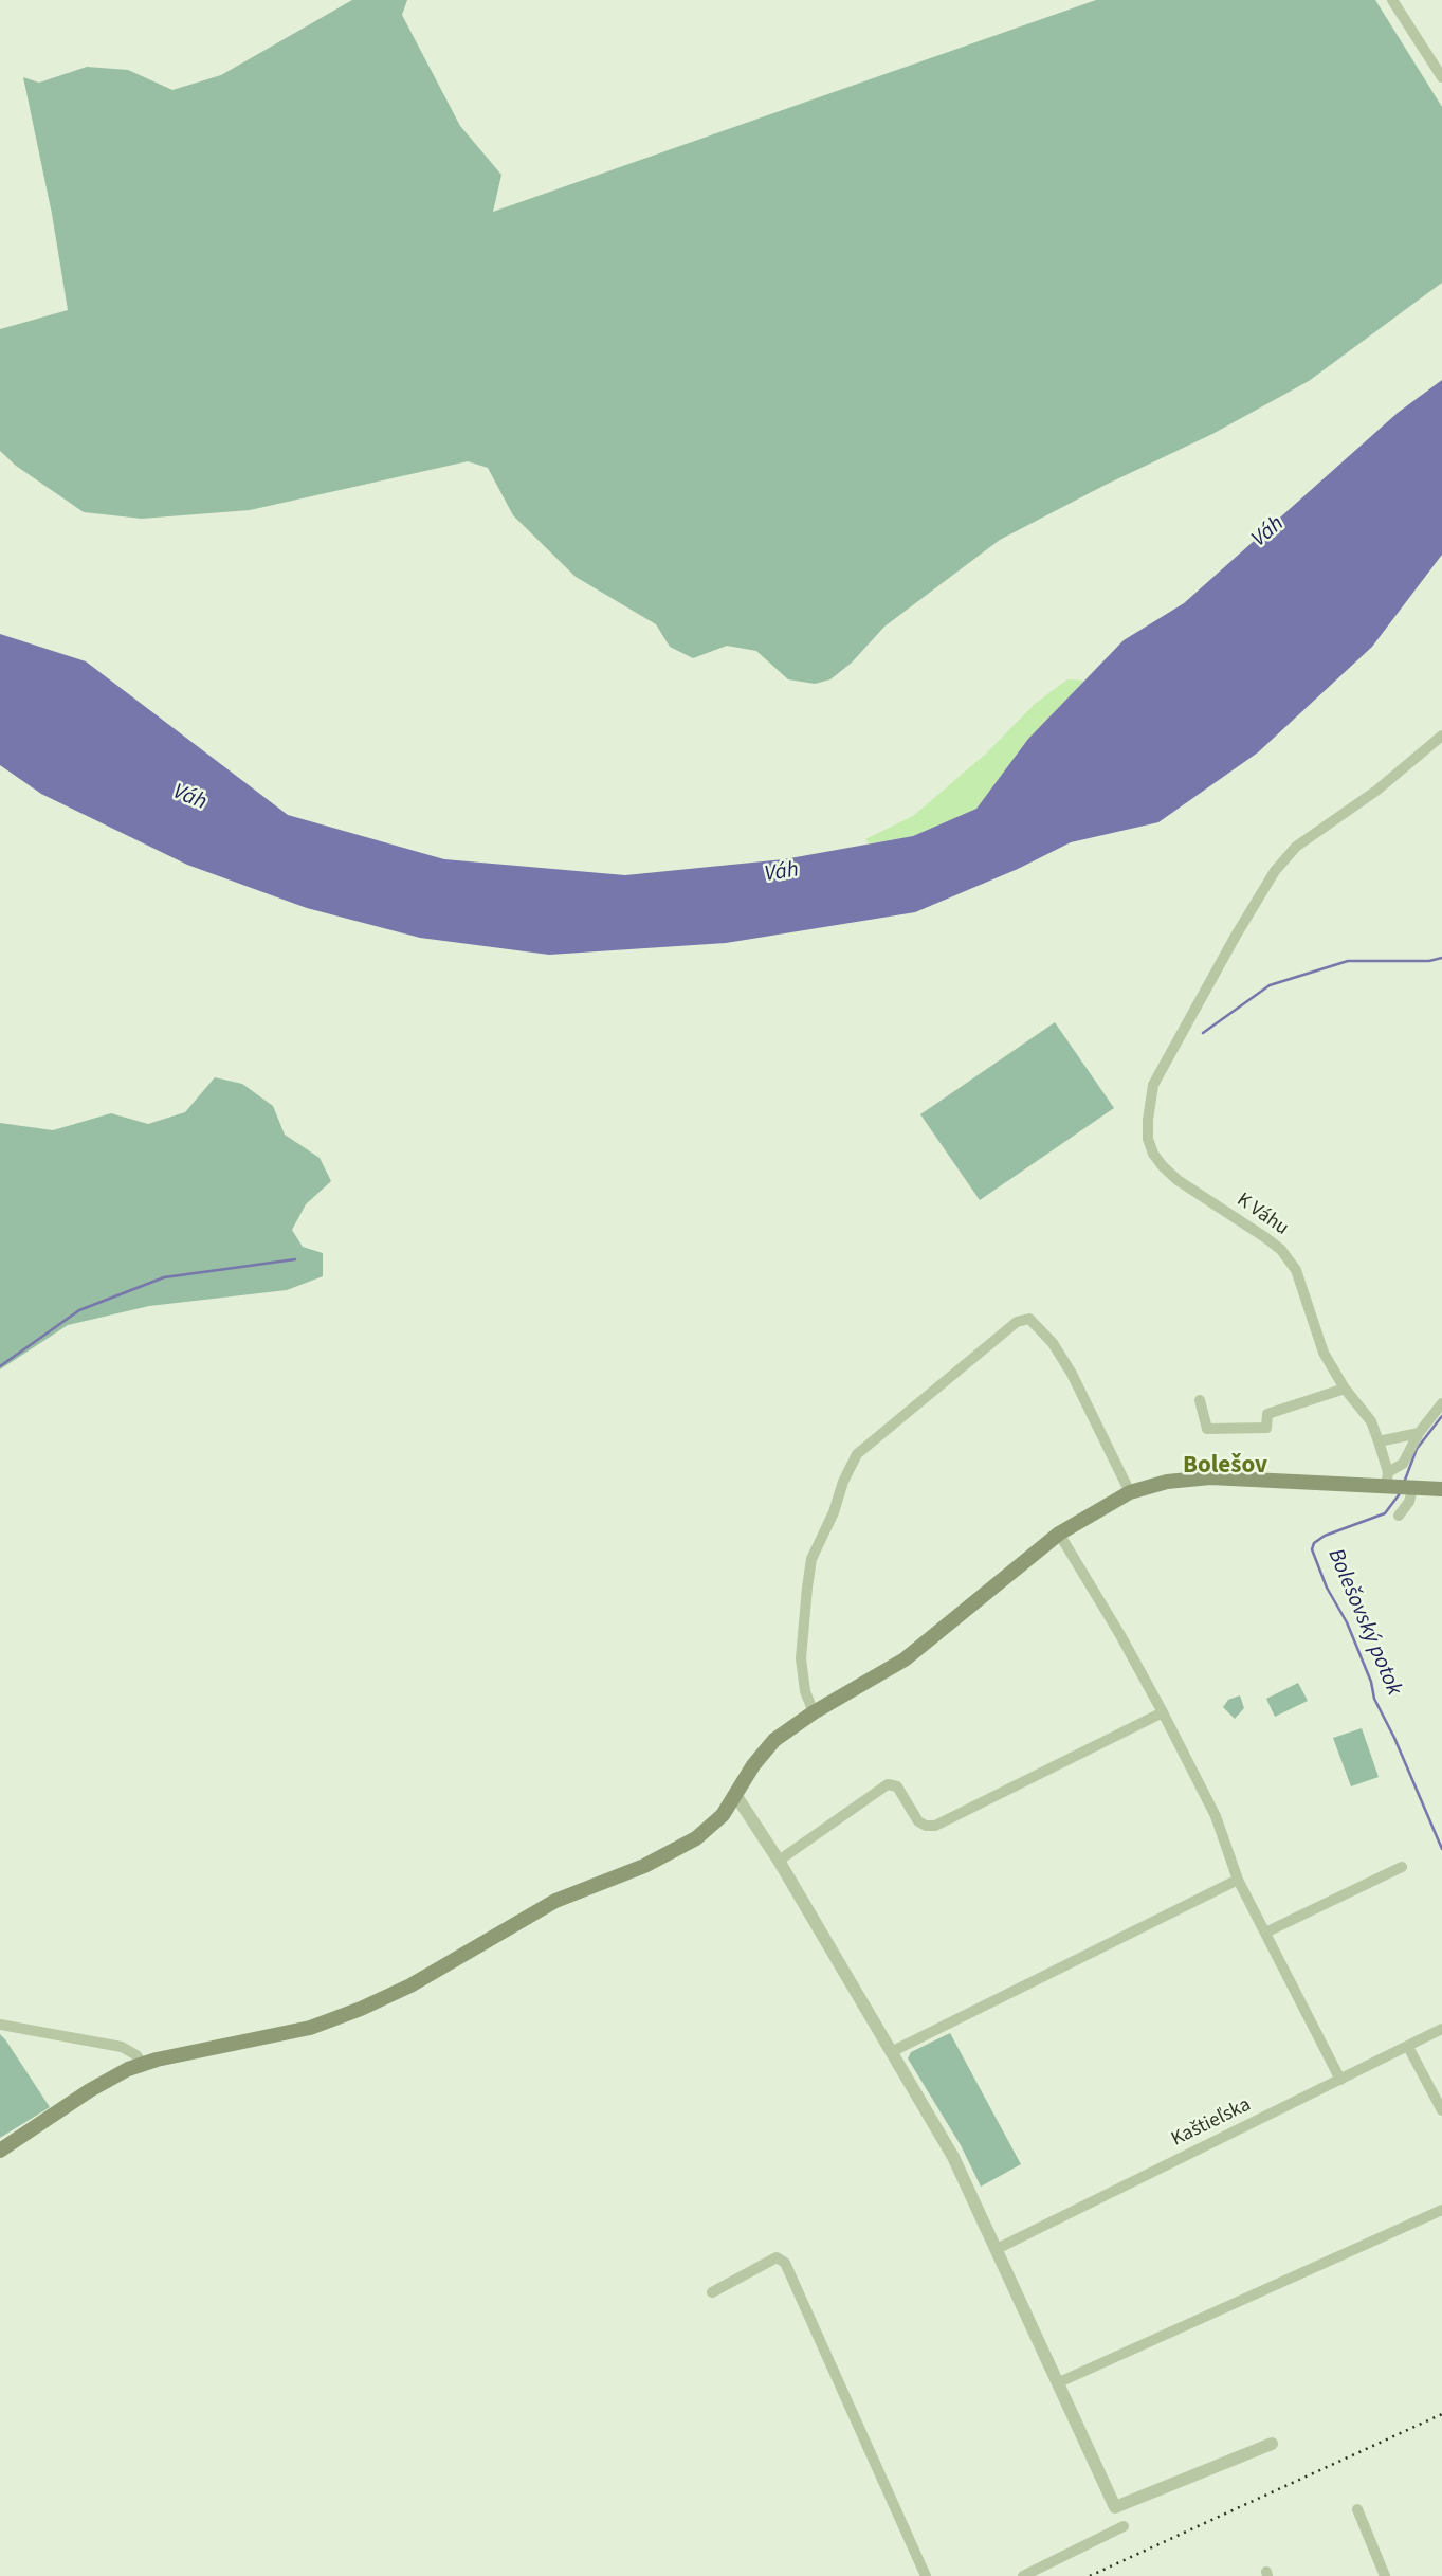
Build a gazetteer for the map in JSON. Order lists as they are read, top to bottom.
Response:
{
  "streets": {
    "street": ["K Váhu", "Kaštieľska"]
  },
  "districts": ["Bolešov"],
  "water": ["Váh", "Bolešovský potok"]
}
